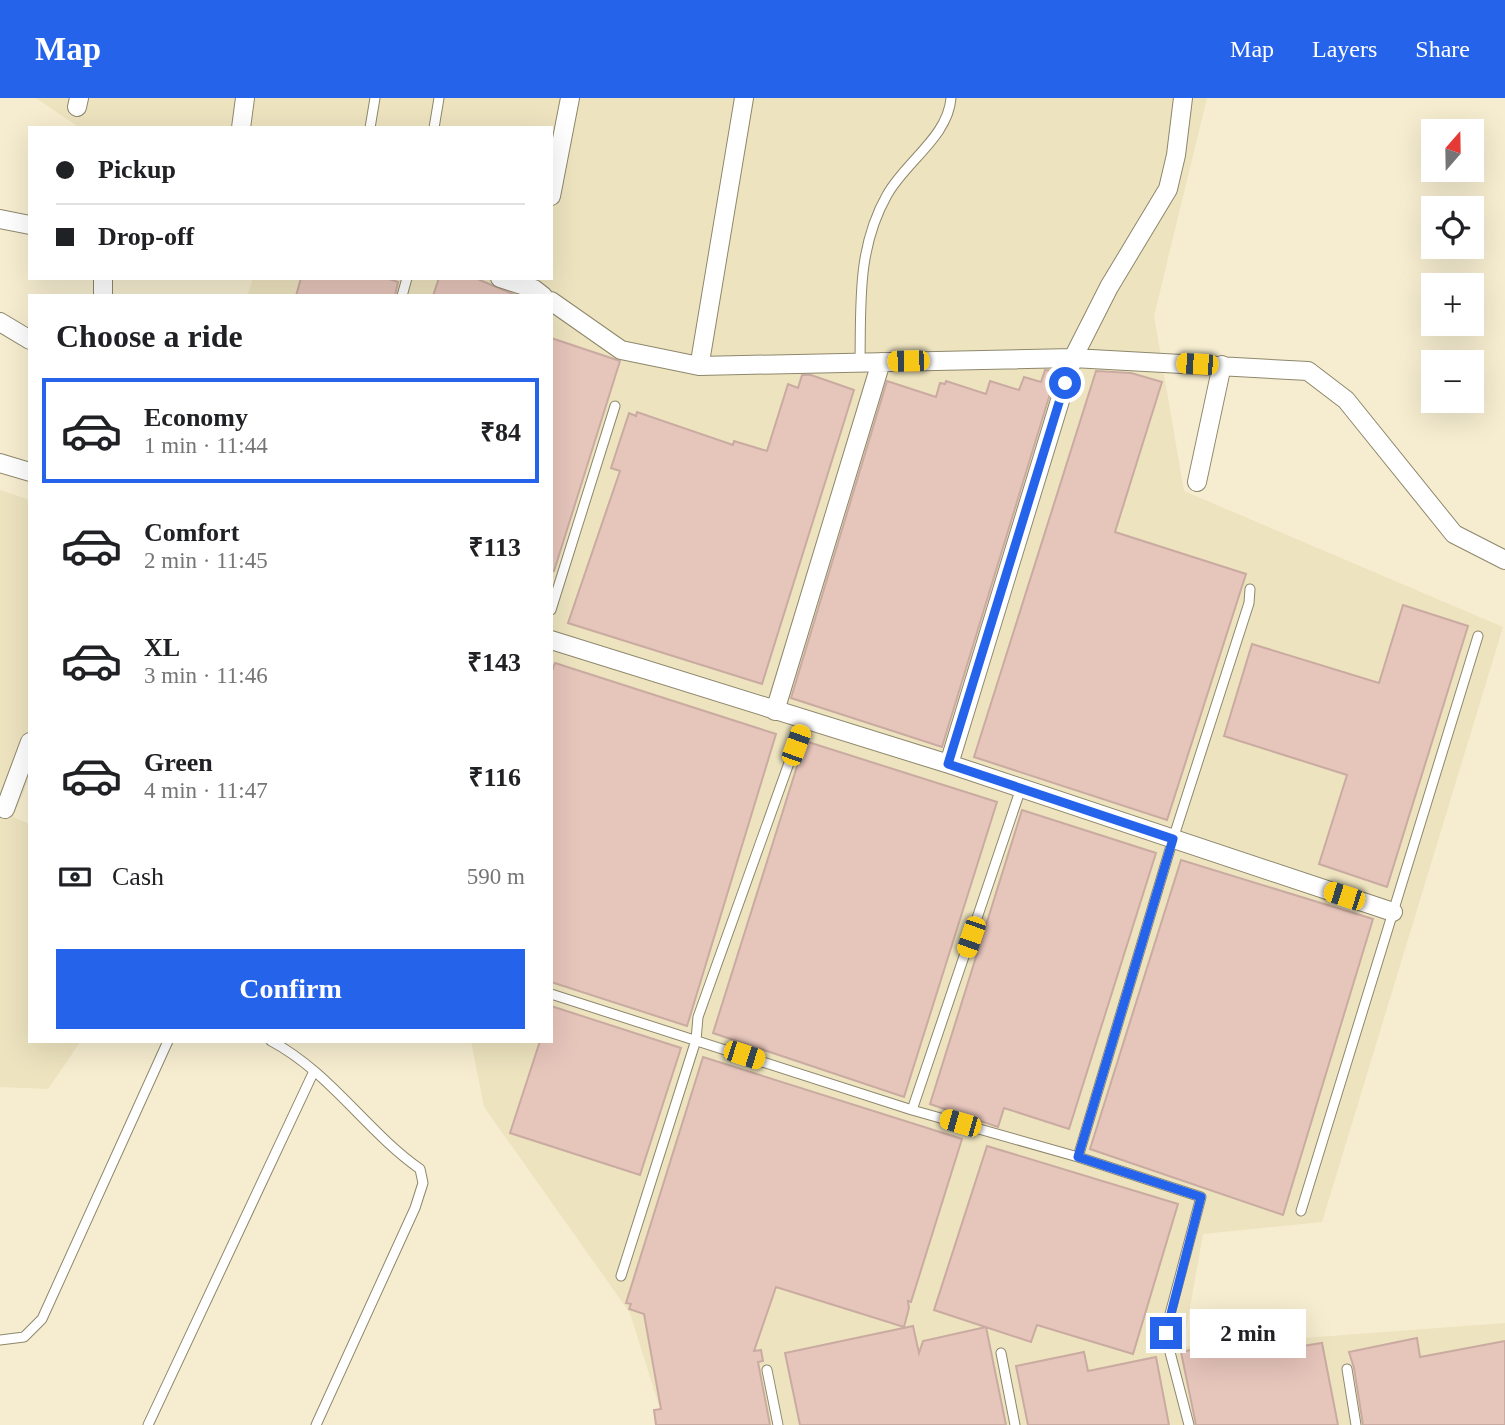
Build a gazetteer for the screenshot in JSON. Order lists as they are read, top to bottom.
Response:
{
  "north": "top",
  "page": {
    "header": "Map",
    "nav": ["Map", "Layers", "Share"],
    "map_buttons": ["+", "−"],
    "banner": ["Pickup", "Drop-off"],
    "heading": "Choose a ride",
    "list": [
      {
        "name": "Economy",
        "note": "1 min · 11:44",
        "value": "₹84"
      },
      {
        "name": "Comfort",
        "note": "2 min · 11:45",
        "value": "₹113"
      },
      {
        "name": "XL",
        "note": "3 min · 11:46",
        "value": "₹143"
      },
      {
        "name": "Green",
        "note": "4 min · 11:47",
        "value": "₹116"
      }
    ],
    "pay": ["Cash", "590 m"],
    "buttons": "Confirm",
    "bubble": "2 min"
  }
}
